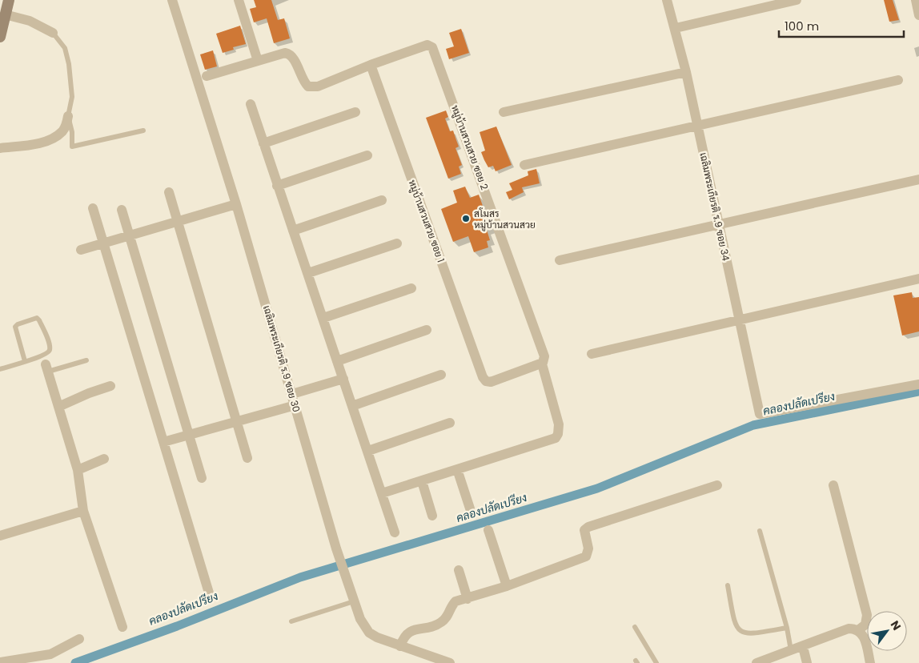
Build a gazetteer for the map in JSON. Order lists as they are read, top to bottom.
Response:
{
  "streets": {
    "street": [
      "หมู่บ้านสวนสวย ซอย 2",
      "เฉลิมพระเกียรติ ร.9 ซอย 34",
      "หมู่บ้านสวนสวย ซอย 1",
      "เฉลิมพระเกียรติ ร.9 ซอย 30"
    ]
  },
  "crossings": [
    ["หมู่บ้านสวนสวย ซอย 2", "หมู่บ้านสวนสวย ซอย 1"]
  ],
  "water": ["คลองปลัดเปรียง"],
  "places": ["สโมสร หมู่บ้านสวนสวย"],
  "scale_bar": "100 m",
  "north": "top right"
}
